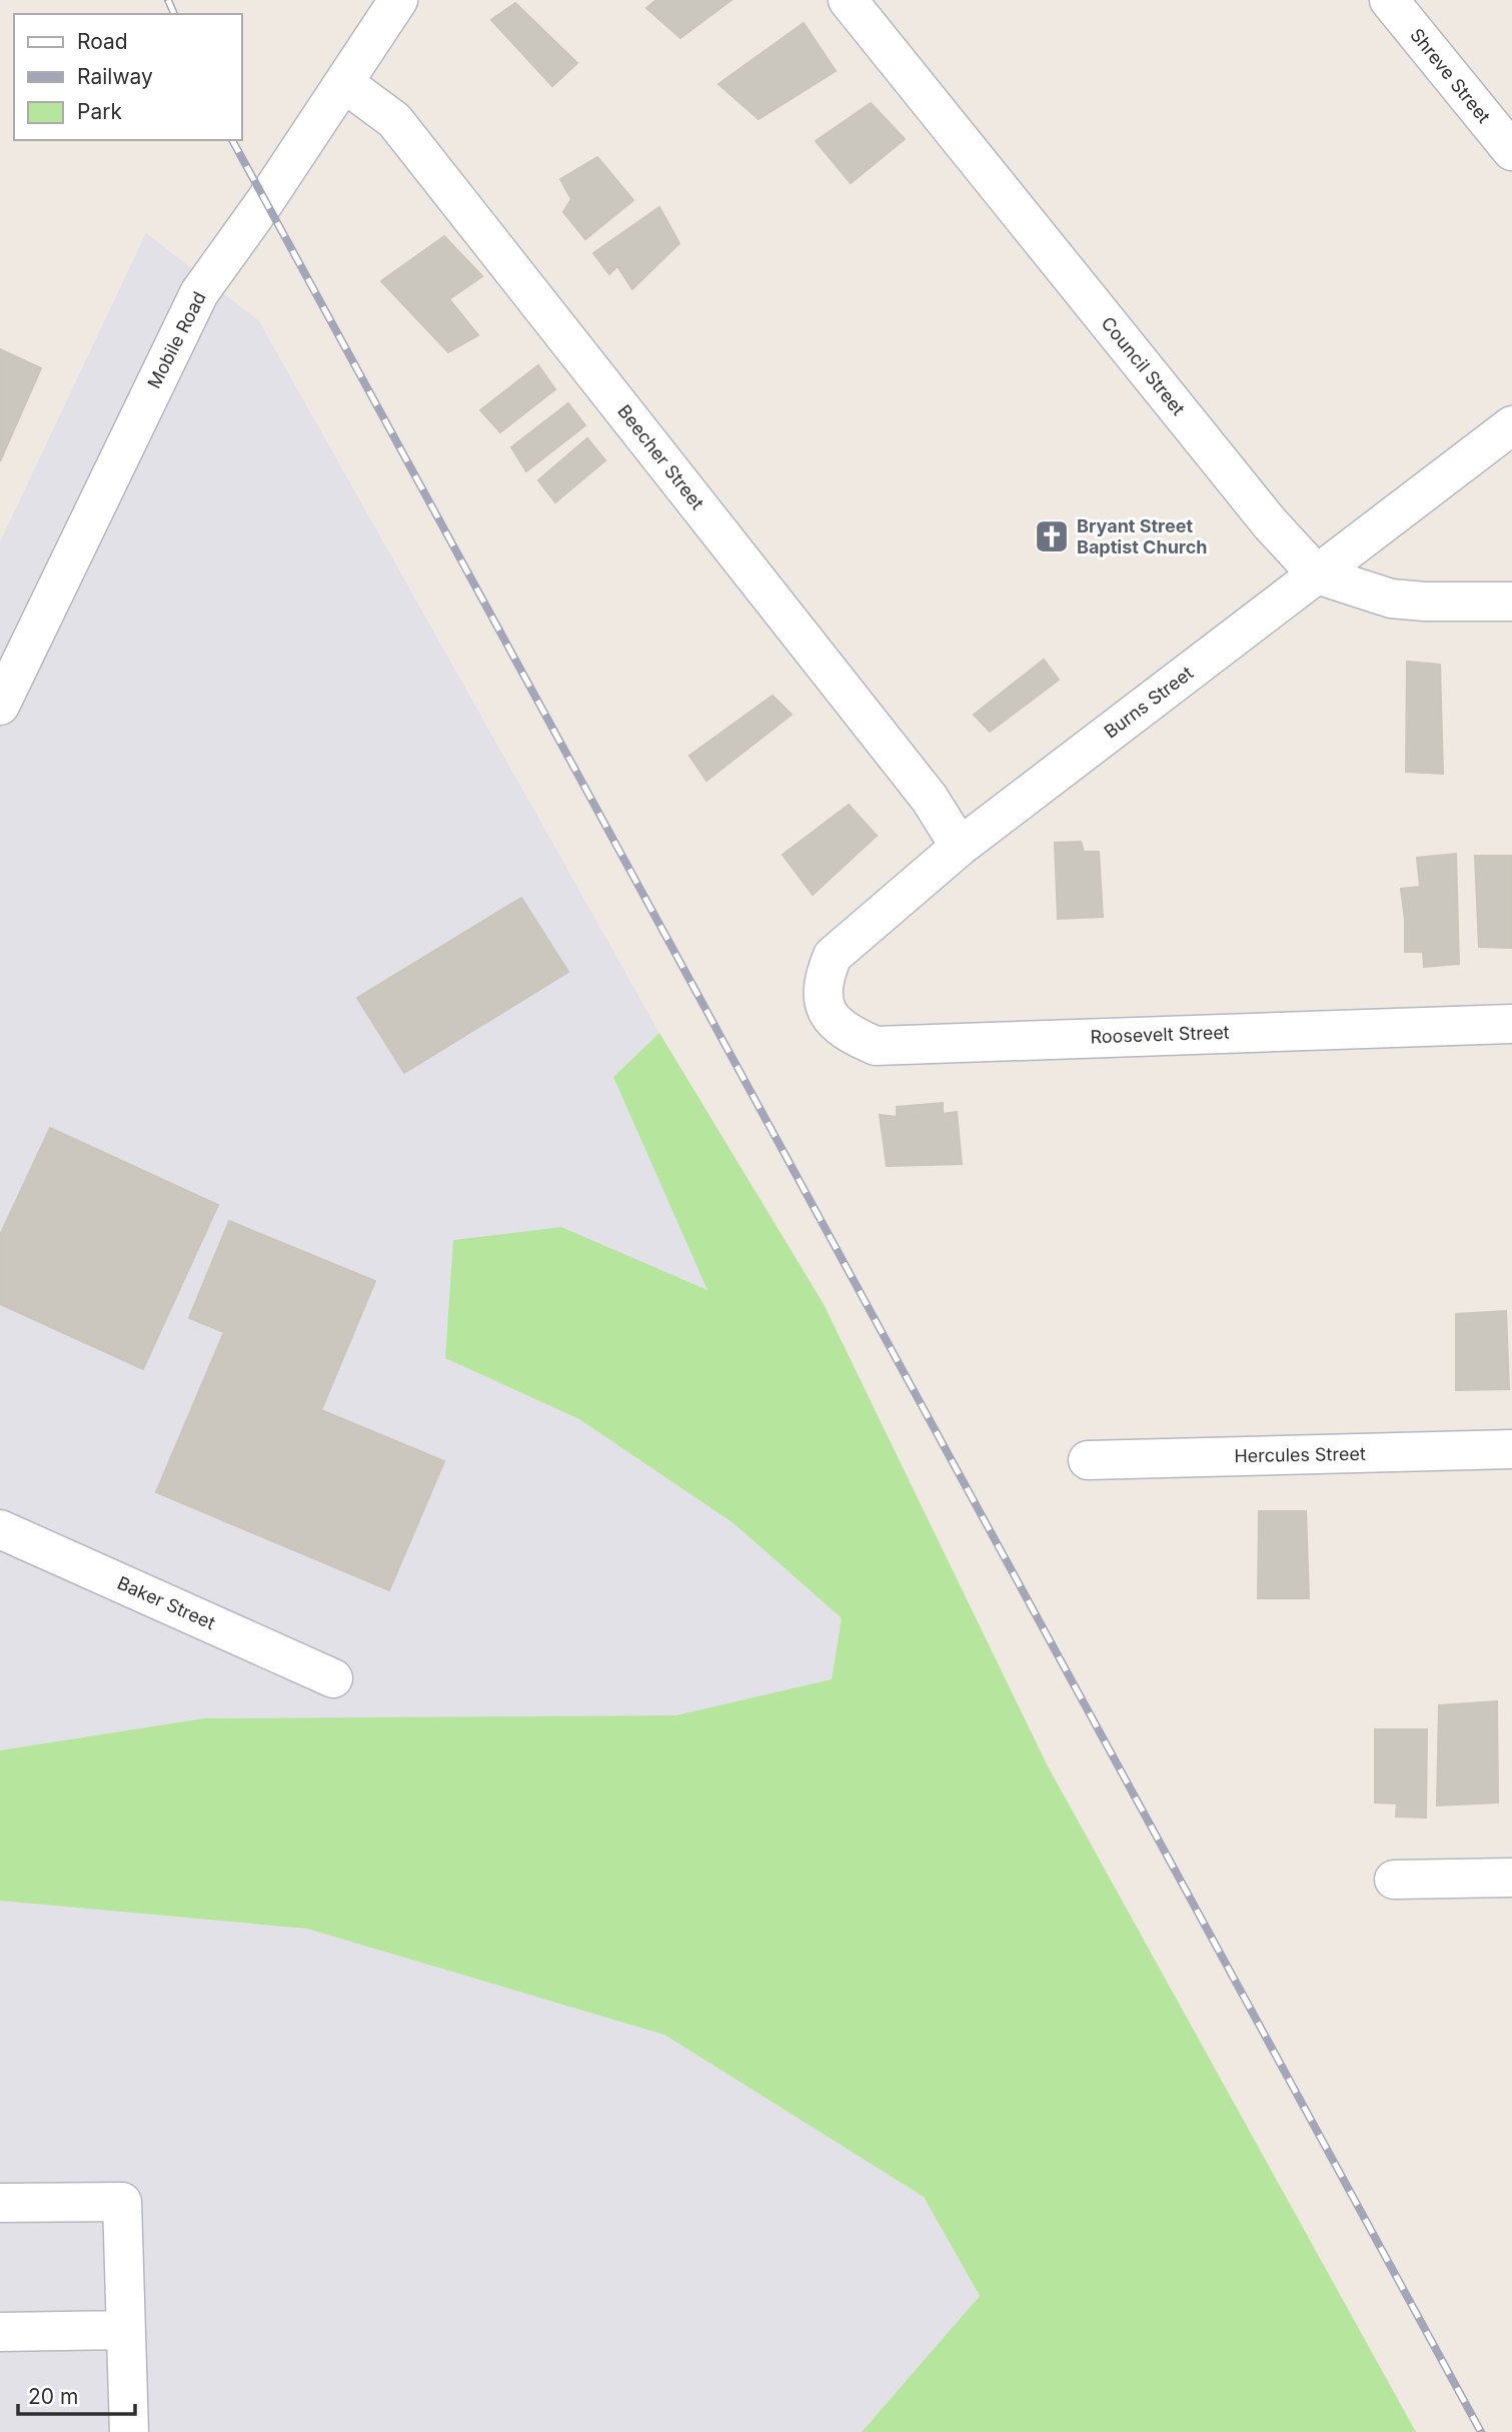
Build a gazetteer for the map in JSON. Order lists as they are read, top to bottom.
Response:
{
  "streets": {
    "street": [
      "Shreve Street",
      "Mobile Road",
      "Council Street",
      "Beecher Street",
      "Burns Street",
      "Roosevelt Street",
      "Hercules Street",
      "Baker Street"
    ]
  },
  "crossings": [
    ["Mobile Road", "Beecher Street"],
    ["Council Street", "Burns Street"],
    ["Beecher Street", "Burns Street"],
    ["Burns Street", "Roosevelt Street"]
  ],
  "places": {
    "church": ["Bryant Street Baptist Church"]
  },
  "legend": ["Road", "Railway", "Park"],
  "scale_bar": "20 m"
}
